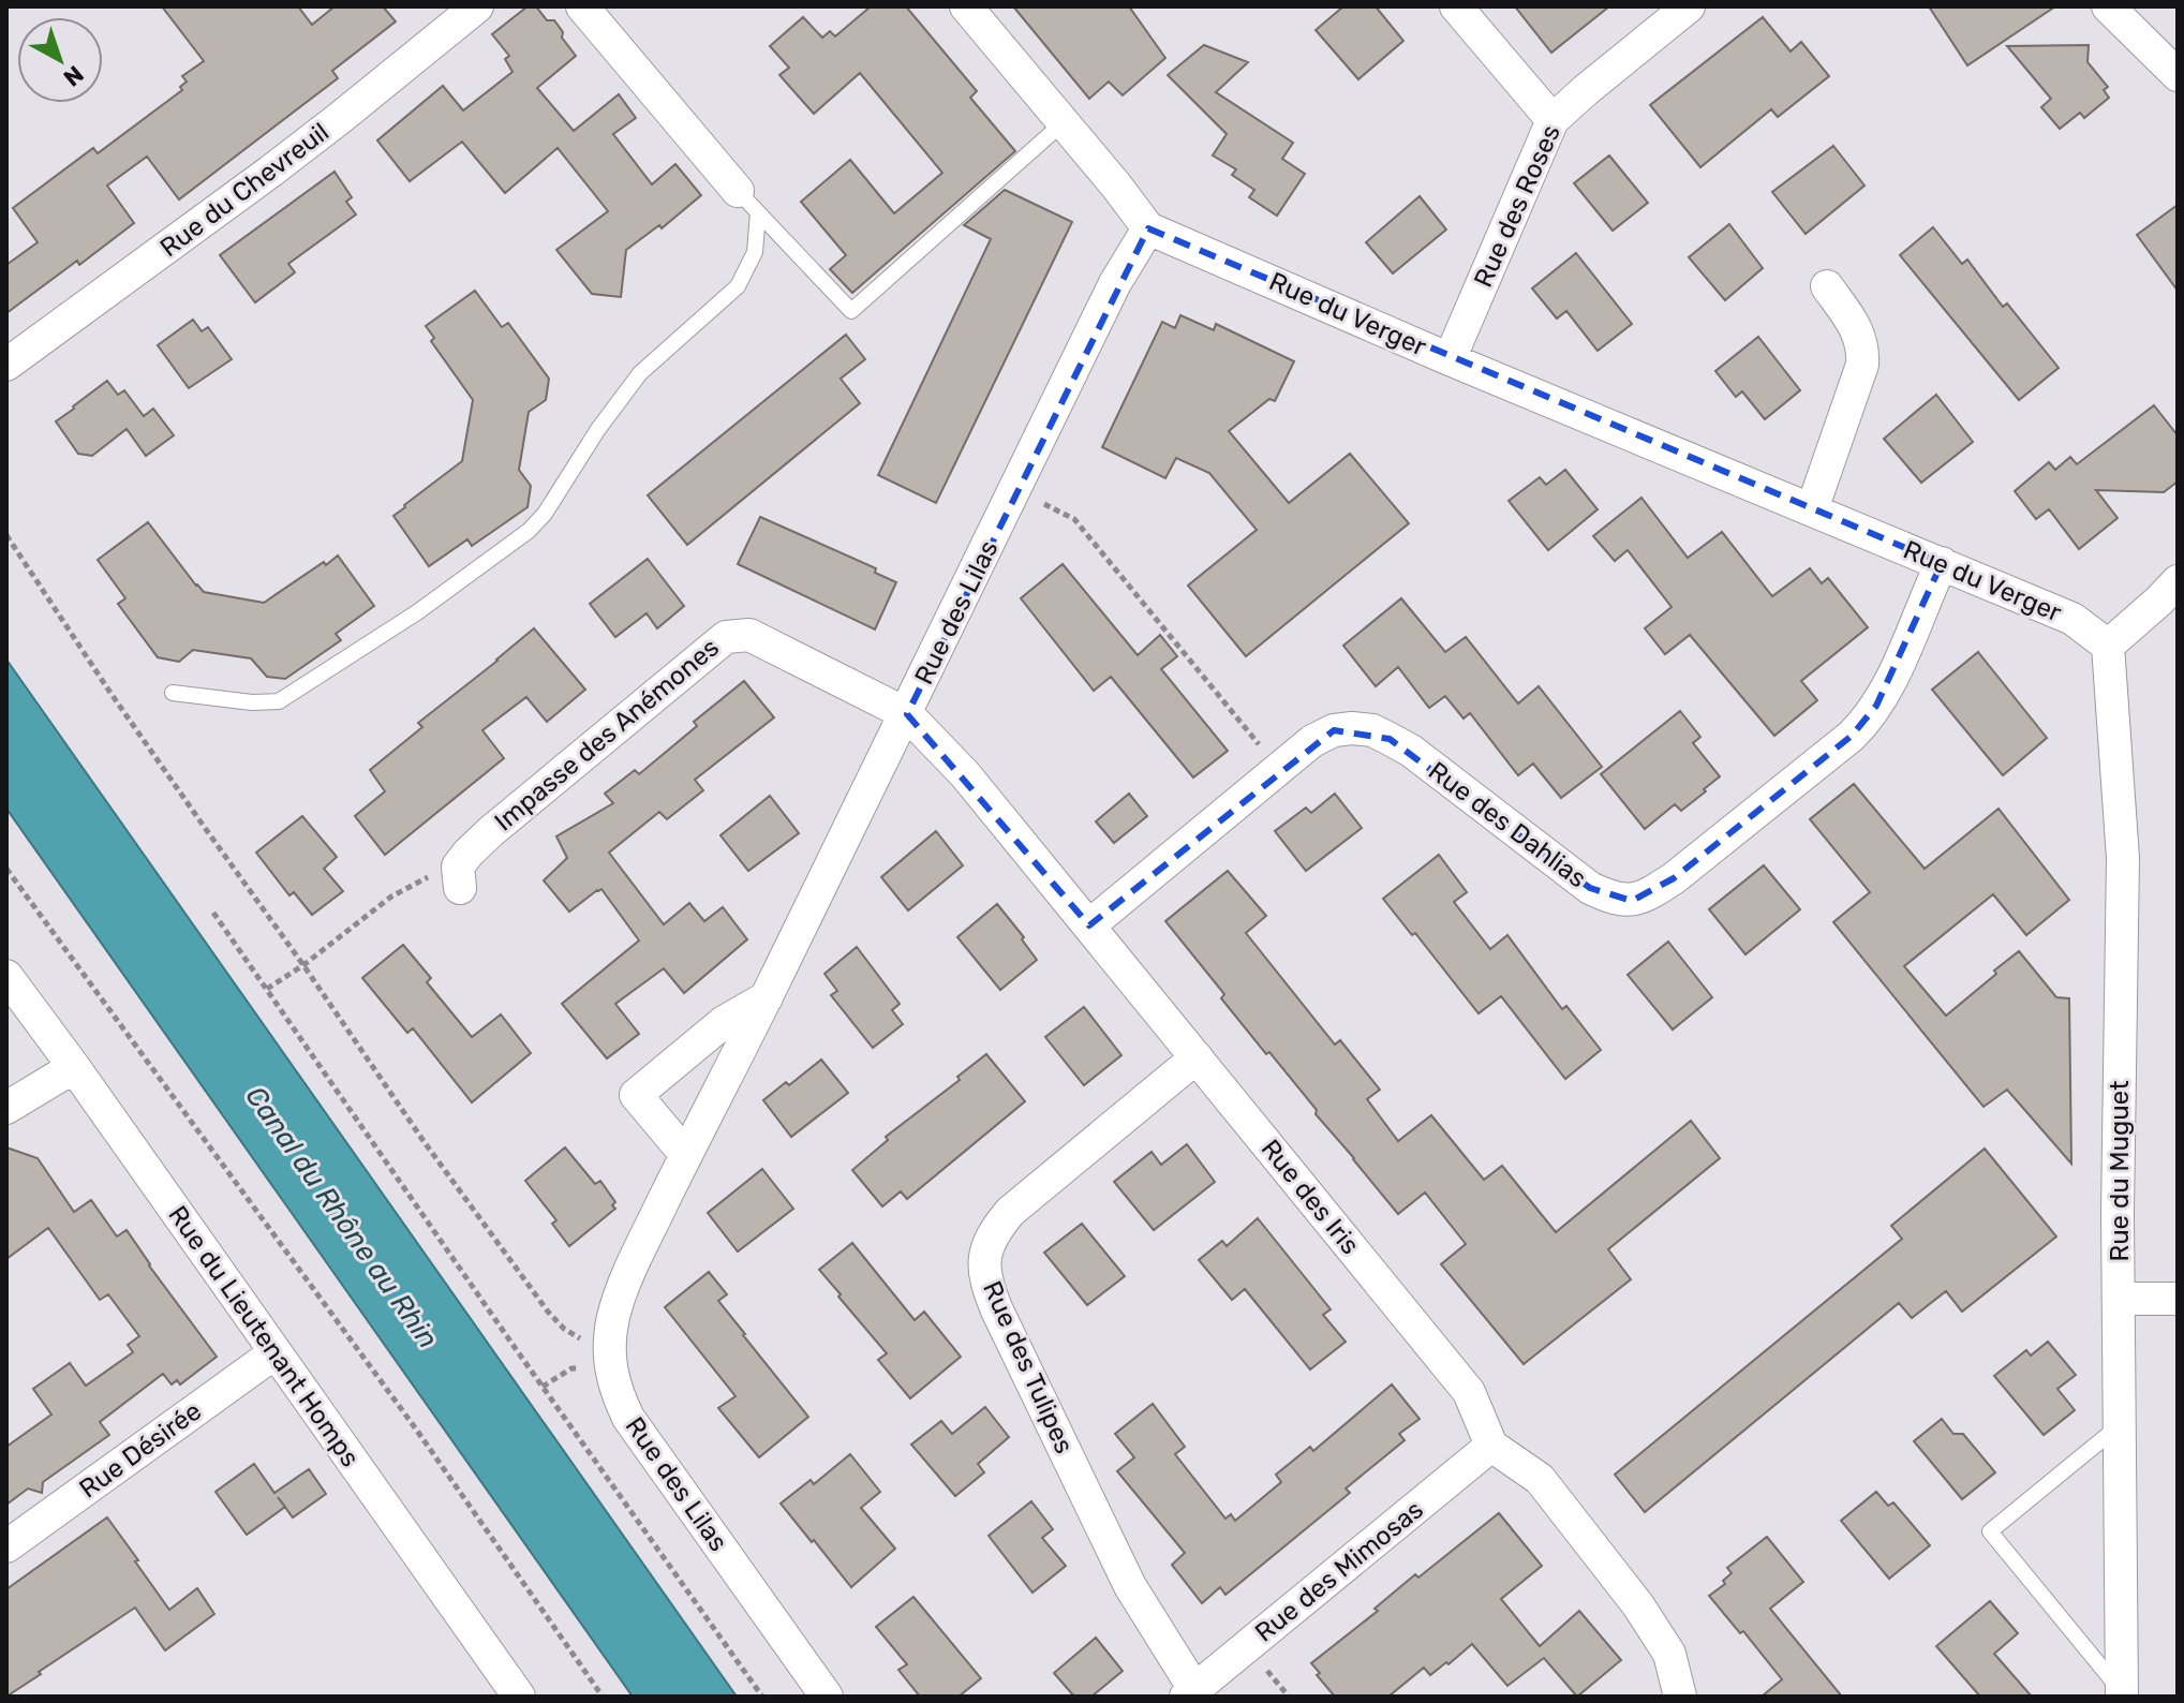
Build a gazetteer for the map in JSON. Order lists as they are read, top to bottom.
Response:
{
  "streets": {
    "street": [
      "Rue du Chevreuil",
      "Rue des Roses",
      "Rue du Verger",
      "Rue des Lilas",
      "Impasse des Anémones",
      "Rue des Dahlias",
      "Rue du Muguet",
      "Rue des Iris",
      "Rue du Lieutenant Homps",
      "Rue des Tulipes",
      "Rue Désirée",
      "Rue des Mimosas"
    ]
  },
  "crossings": [
    ["Rue des Roses", "Rue du Verger"],
    ["Rue du Verger", "Rue des Lilas"],
    ["Rue du Verger", "Rue des Dahlias"],
    ["Rue du Verger", "Rue du Muguet"],
    ["Rue des Lilas", "Impasse des Anémones"],
    ["Rue des Lilas", "Rue des Iris"],
    ["Impasse des Anémones", "Rue des Iris"],
    ["Rue des Dahlias", "Rue des Iris"],
    ["Rue des Iris", "Rue des Tulipes"],
    ["Rue des Iris", "Rue des Mimosas"],
    ["Rue du Lieutenant Homps", "Rue Désirée"],
    ["Rue des Tulipes", "Rue des Mimosas"]
  ],
  "water": ["Canal du Rhône au Rhin"],
  "north": "bottom right"
}
